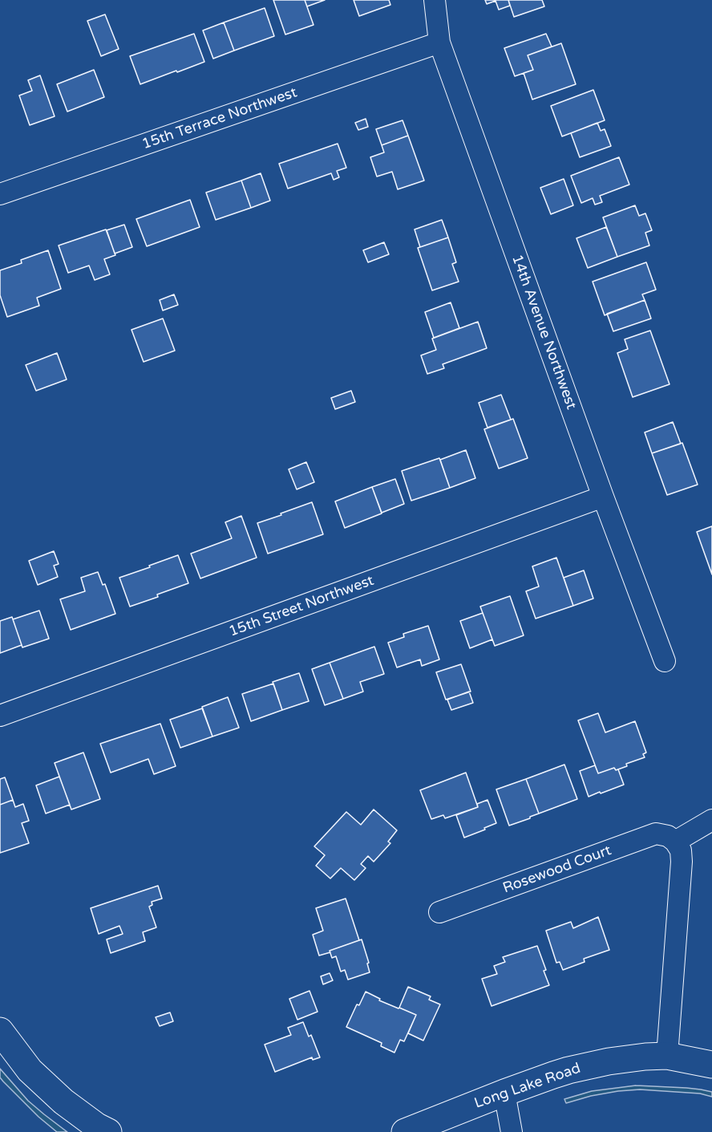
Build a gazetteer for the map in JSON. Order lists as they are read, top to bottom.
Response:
{
  "streets": {
    "street": [
      "15th Terrace Northwest",
      "14th Avenue Northwest",
      "15th Street Northwest",
      "Rosewood Court",
      "Long Lake Road"
    ]
  },
  "crossings": [
    ["15th Terrace Northwest", "14th Avenue Northwest"],
    ["14th Avenue Northwest", "15th Street Northwest"]
  ]
}
